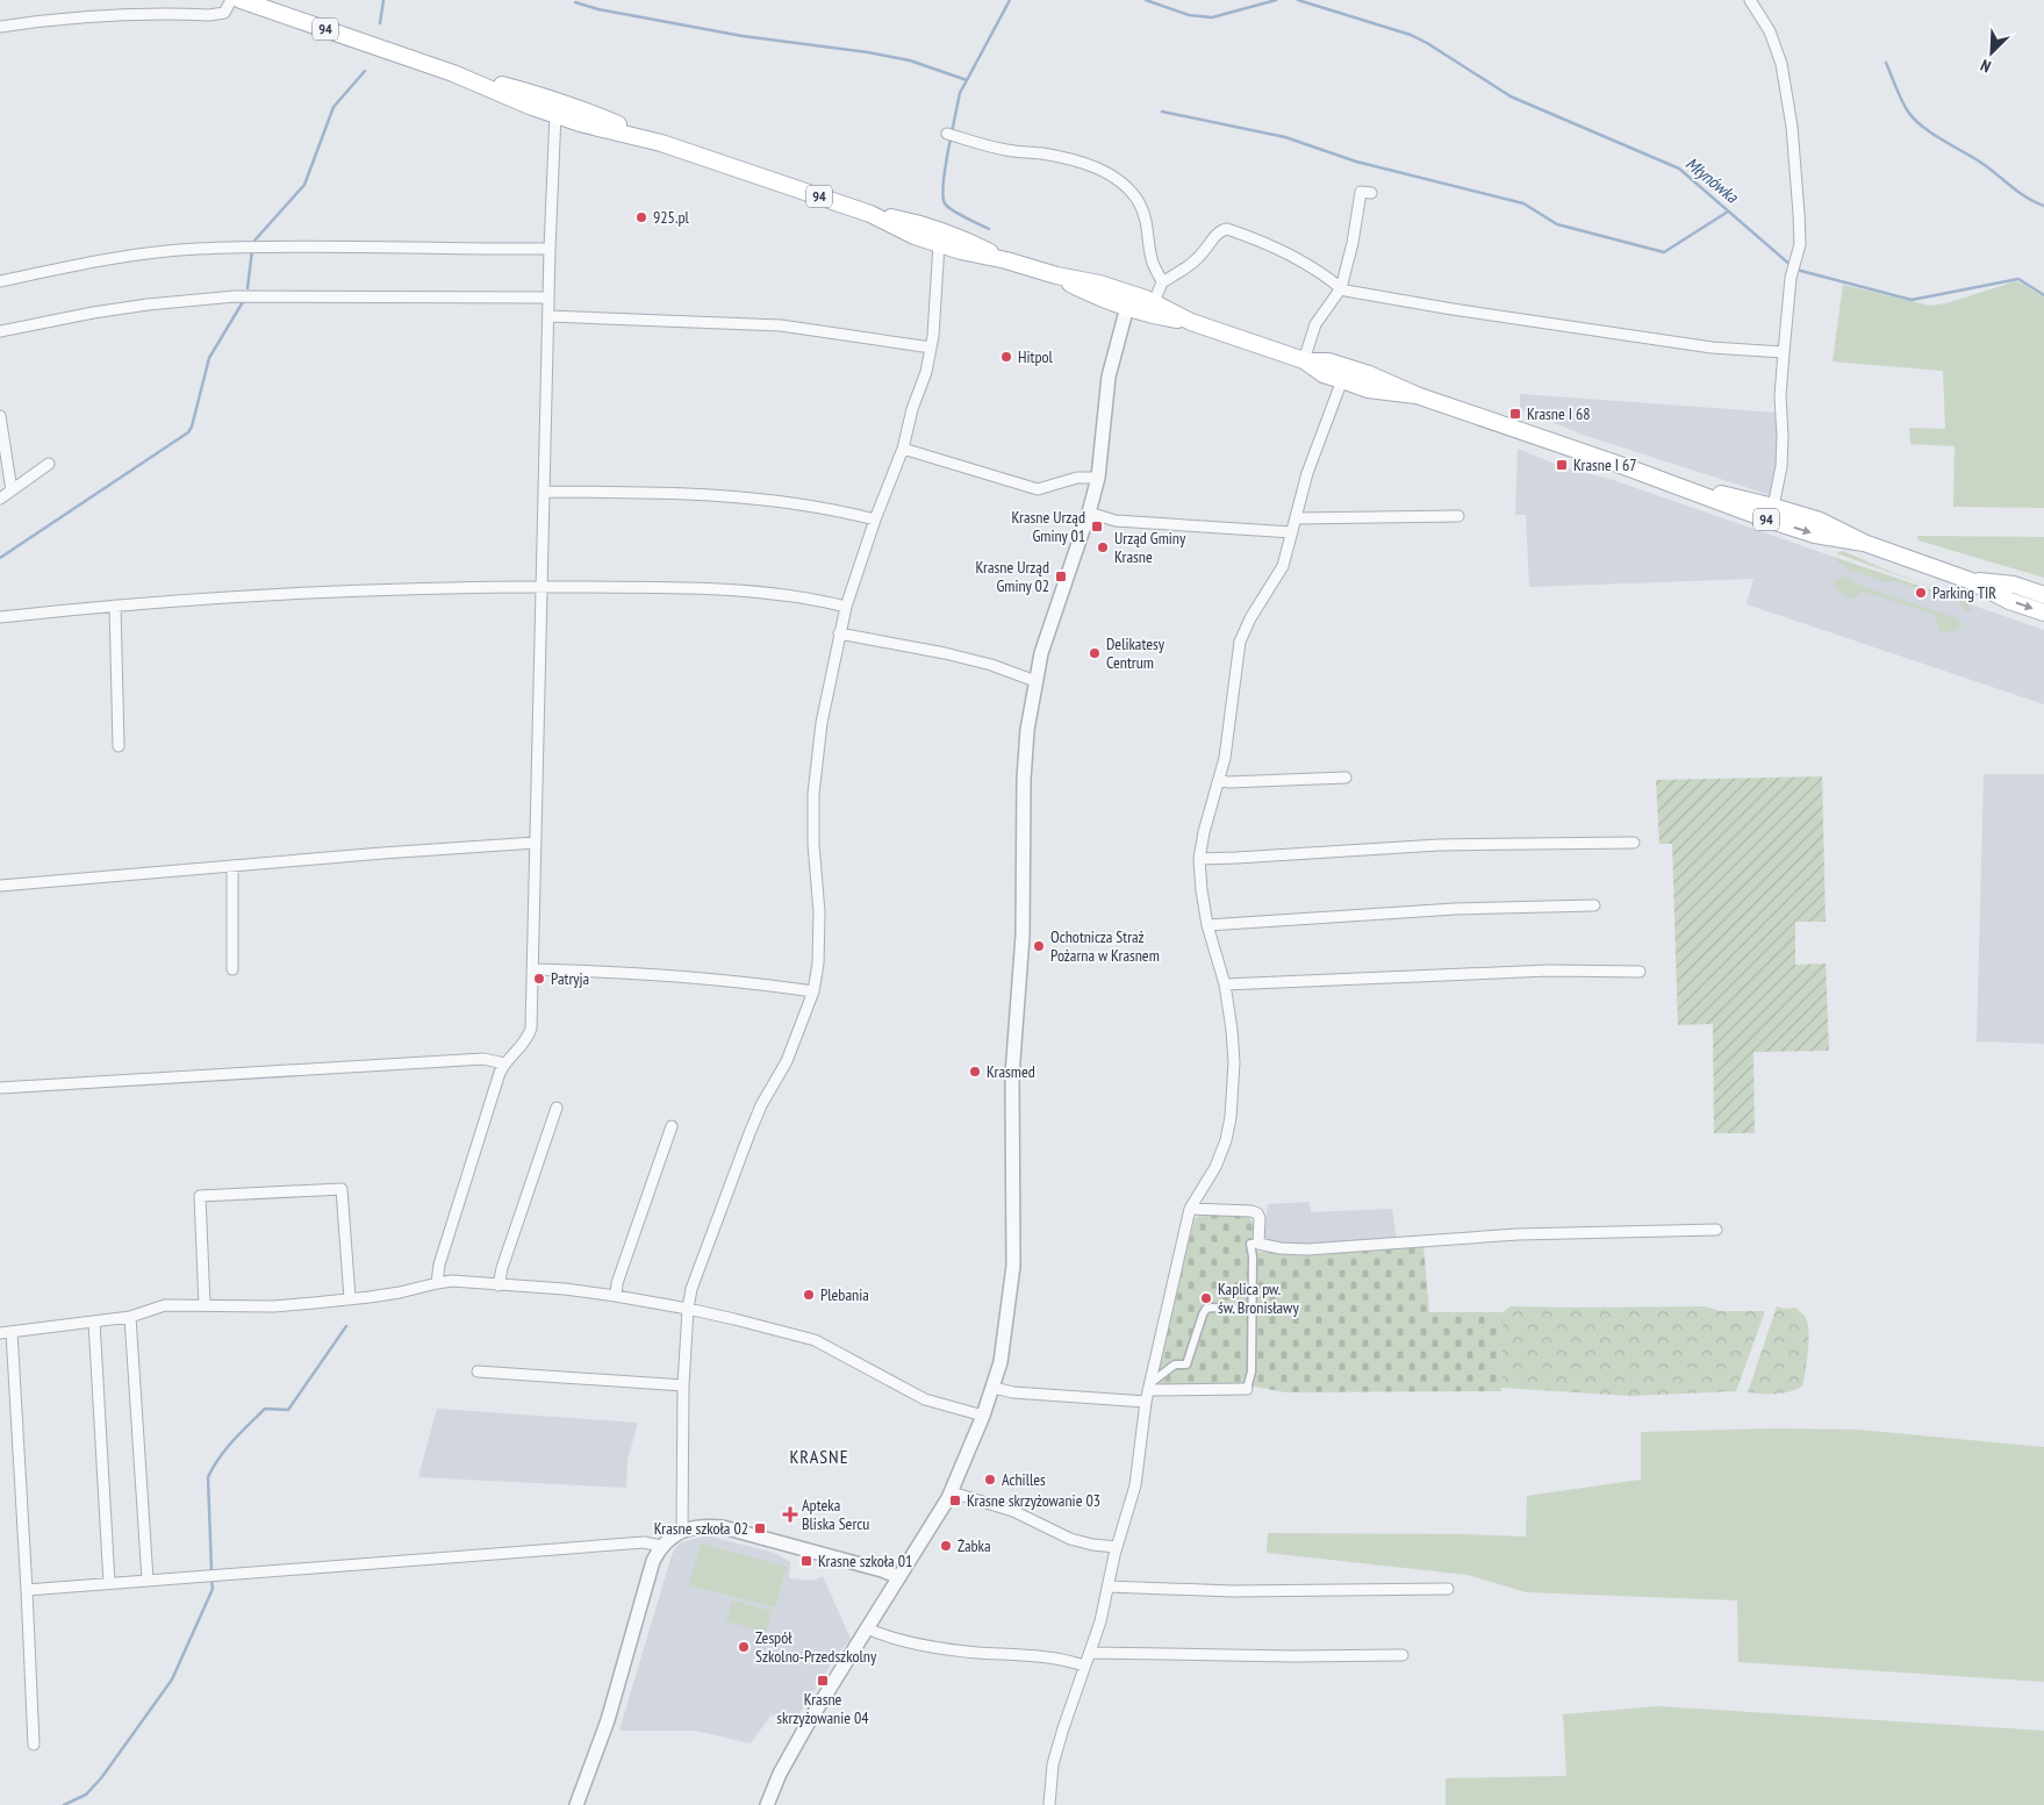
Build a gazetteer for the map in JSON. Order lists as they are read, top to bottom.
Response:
{
  "streets": {
    "main road": ["94"]
  },
  "districts": ["KRASNE"],
  "water": ["Młynówka"],
  "places": {
    "other": [
      "925.pl",
      "Hitpol",
      "Urząd Gminy Krasne",
      "Parking TIR",
      "Delikatesy Centrum",
      "Ochotnicza Straż Pożarna w Krasnem",
      "Patryja",
      "Krasmed",
      "Plebania",
      "Kaplica pw. św. Bronisławy",
      "Achilles",
      "Żabka",
      "Zespół Szkolno-Przedszkolny"
    ],
    "transit": [
      "Krasne I 68",
      "Krasne I 67",
      "Krasne Urząd Gminy 01",
      "Krasne Urząd Gminy 02",
      "Krasne skrzyżowanie 03",
      "Krasne szkoła 02",
      "Krasne szkoła 01",
      "Krasne skrzyżowanie 04"
    ],
    "health": ["Apteka Bliska Sercu"]
  },
  "north": "bottom left"
}
